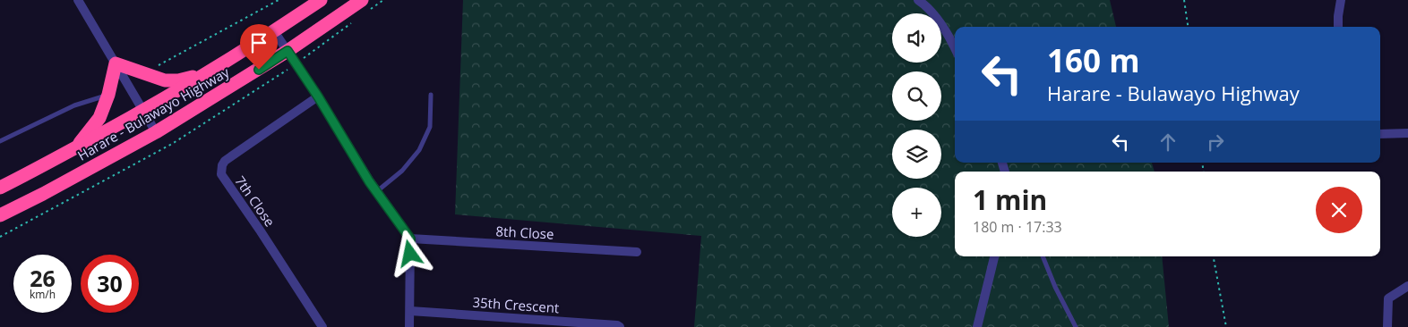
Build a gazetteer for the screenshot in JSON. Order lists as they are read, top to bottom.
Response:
{
  "streets": {
    "highway": ["Harare - Bulawayo Highway"],
    "street": ["7th Close", "8th Close", "35th Crescent"]
  },
  "page": {
    "map_buttons": "+",
    "turn": ["160 m", "Harare - Bulawayo Highway"],
    "heading": ["1 min", "180 m · 17:33"],
    "speed": "26 km/h",
    "limit": "30"
  }
}
